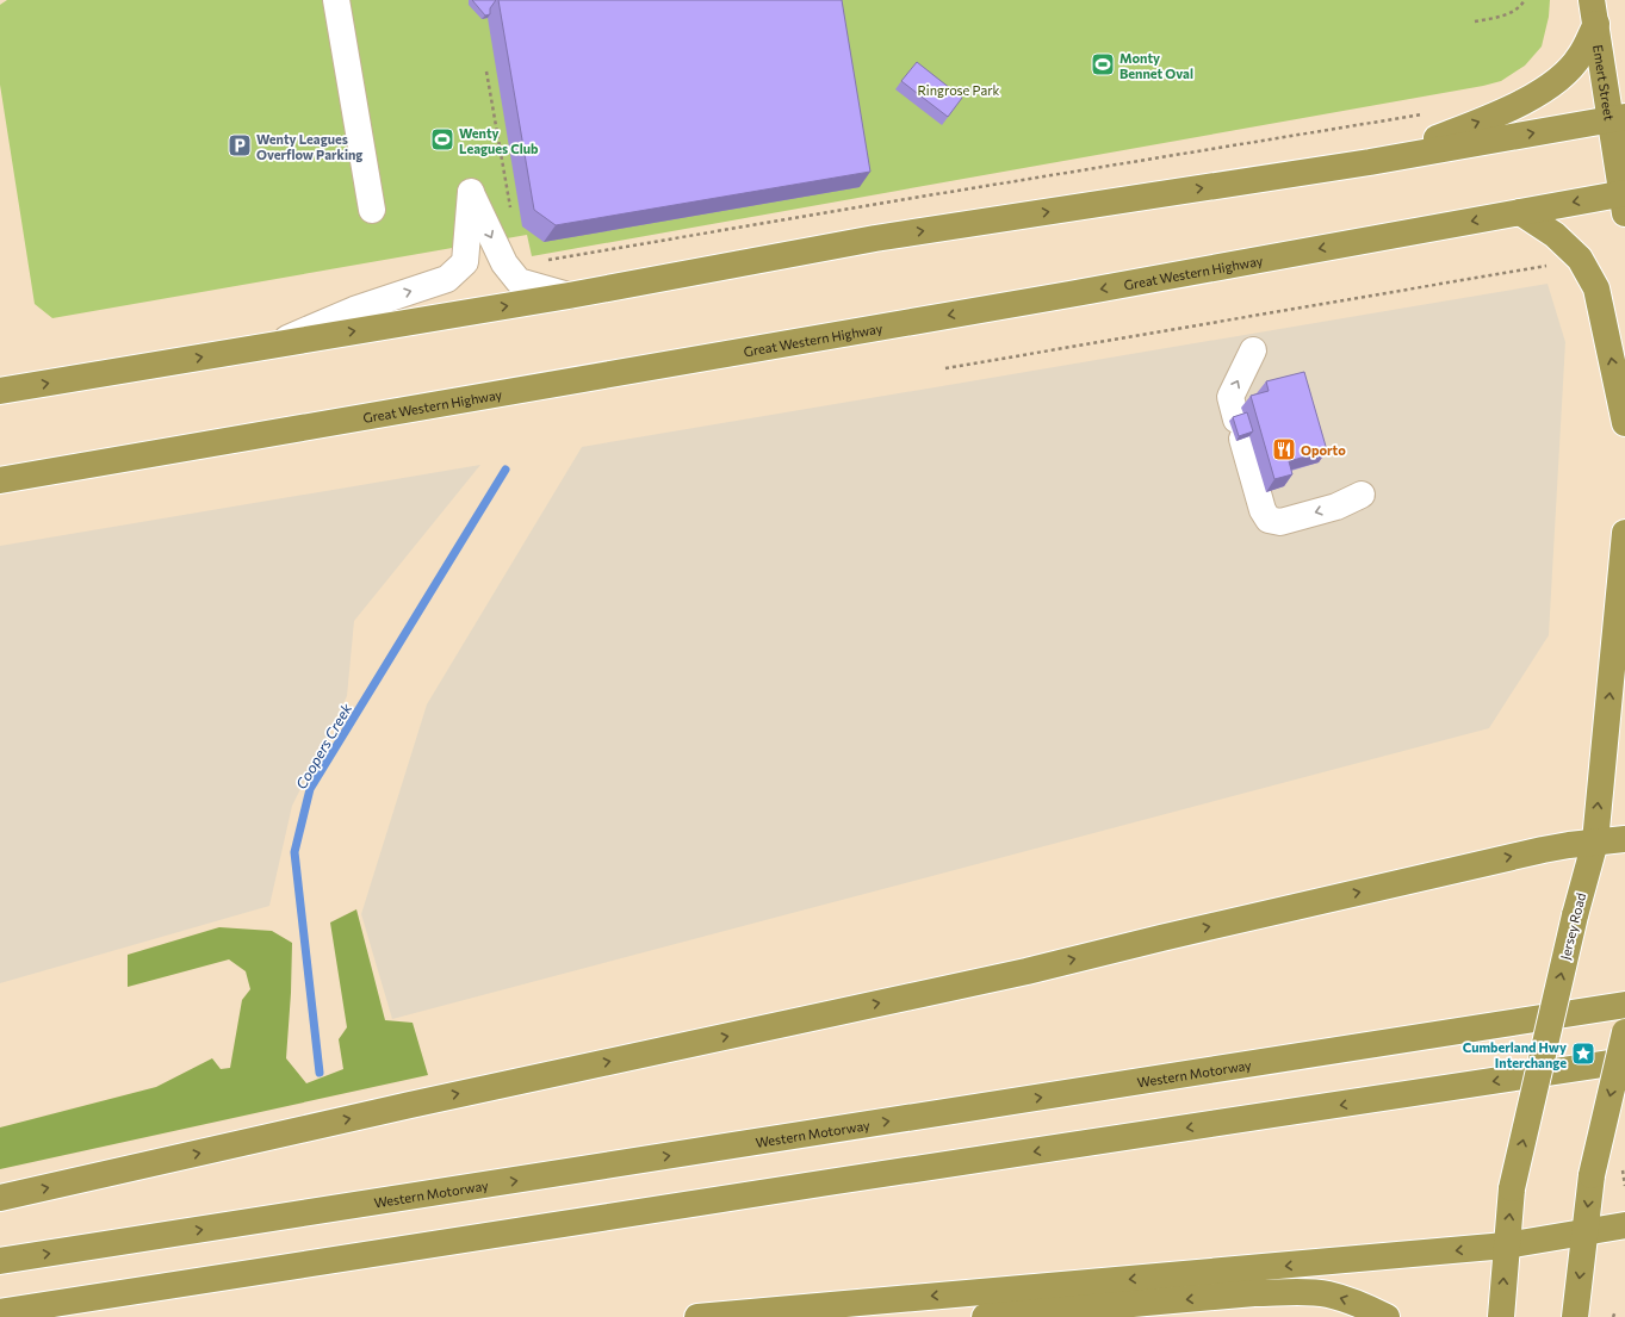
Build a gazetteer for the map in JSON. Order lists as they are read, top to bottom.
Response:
{
  "streets": {
    "highway": [
      "Emert Street",
      "Great Western Highway",
      "Jersey Road",
      "Western Motorway"
    ]
  },
  "crossings": [
    ["Emert Street", "Great Western Highway"]
  ],
  "water": ["Coopers Creek"],
  "parks": ["Ringrose Park"],
  "places": {
    "sports": ["Monty Bennet Oval", "Wenty Leagues Club"],
    "parking": ["Wenty Leagues Overflow Parking"],
    "restaurant": ["Oporto"],
    "place": ["Cumberland Hwy Interchange"]
  }
}
